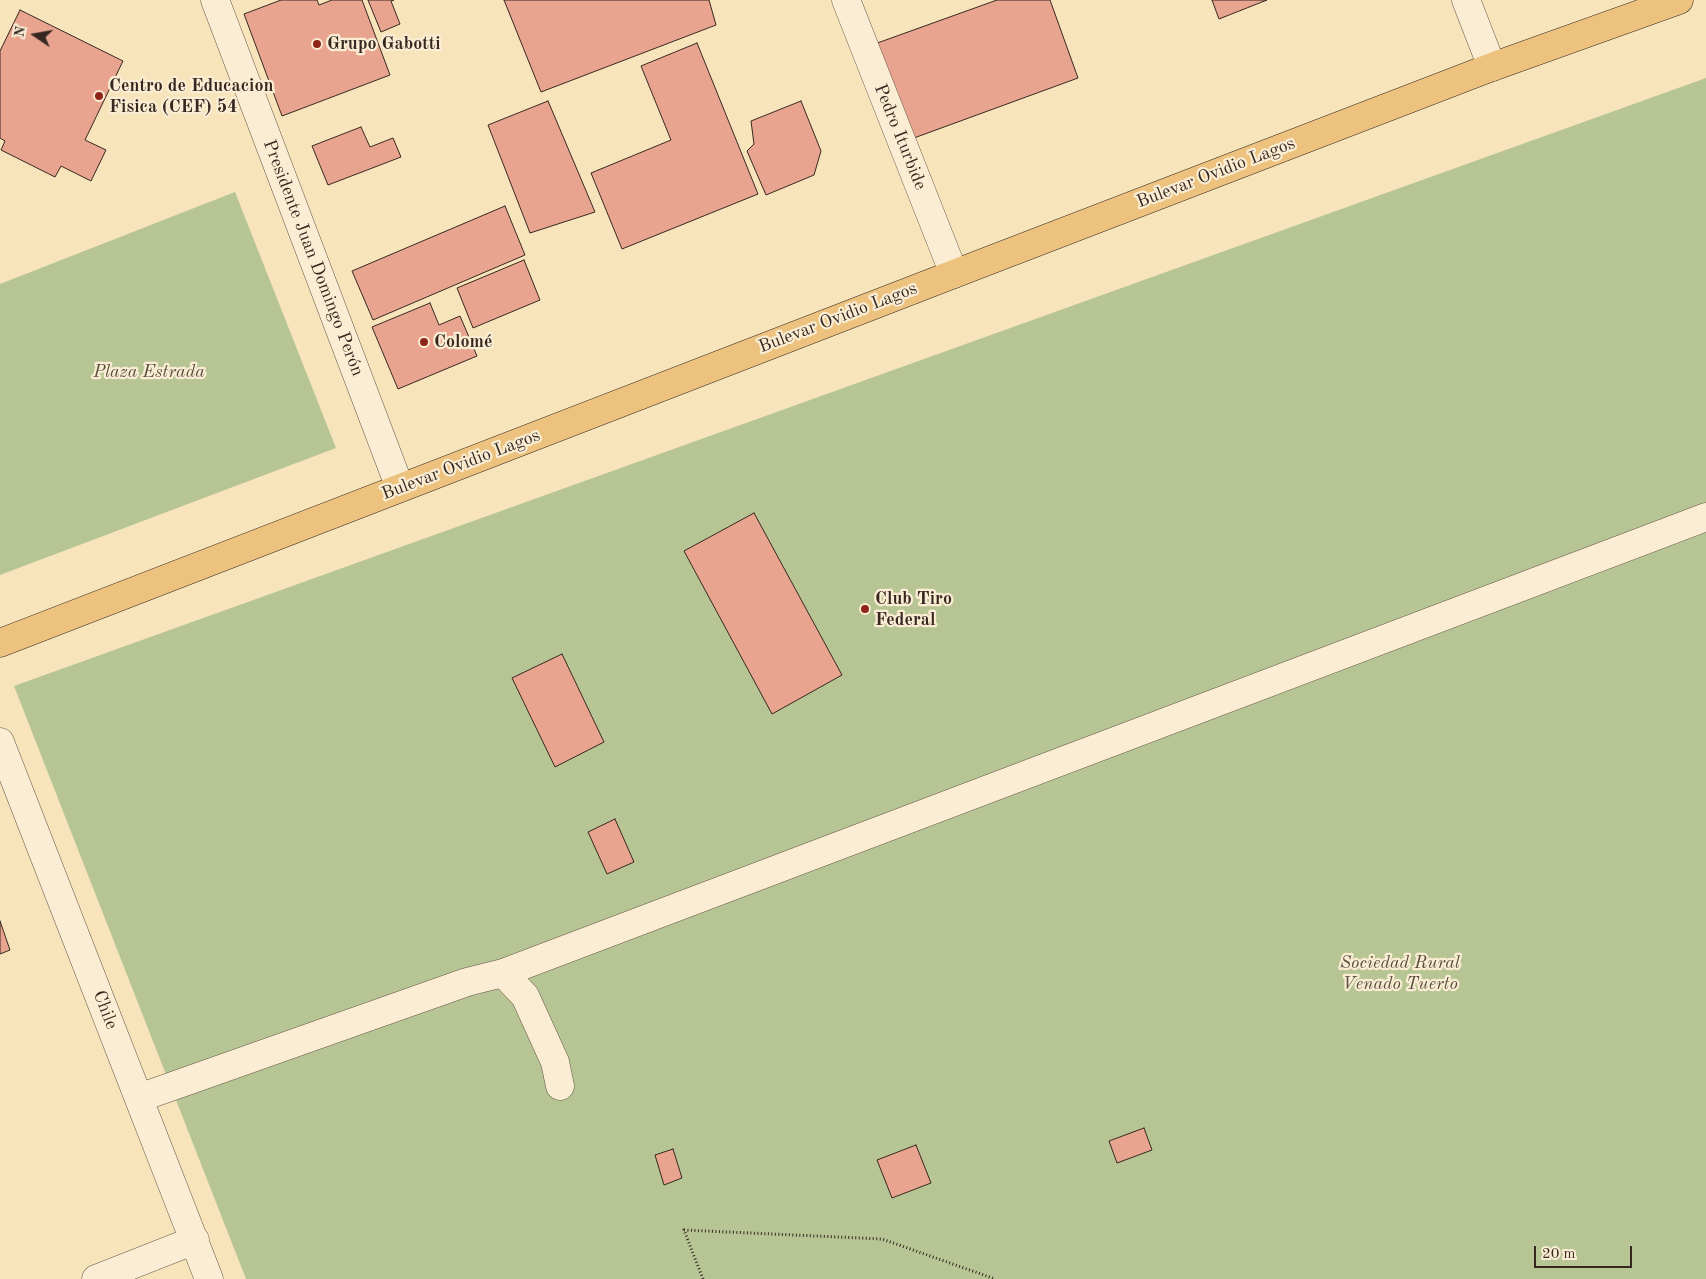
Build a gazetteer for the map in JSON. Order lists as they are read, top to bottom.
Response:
{
  "streets": {
    "highway": ["Bulevar Ovidio Lagos"],
    "street": ["Pedro Iturbide", "Presidente Juan Domingo Perón", "Chile"]
  },
  "crossings": [
    ["Pedro Iturbide", "Bulevar Ovidio Lagos"],
    ["Bulevar Ovidio Lagos", "Presidente Juan Domingo Perón"]
  ],
  "parks": ["Plaza Estrada", "Sociedad Rural Venado Tuerto"],
  "places": [
    "Grupo Gabotti",
    "Centro de Educacion Fisica (CEF) 54",
    "Colomé",
    "Club Tiro Federal"
  ],
  "scale_bar": "20 m",
  "north": "left"
}
